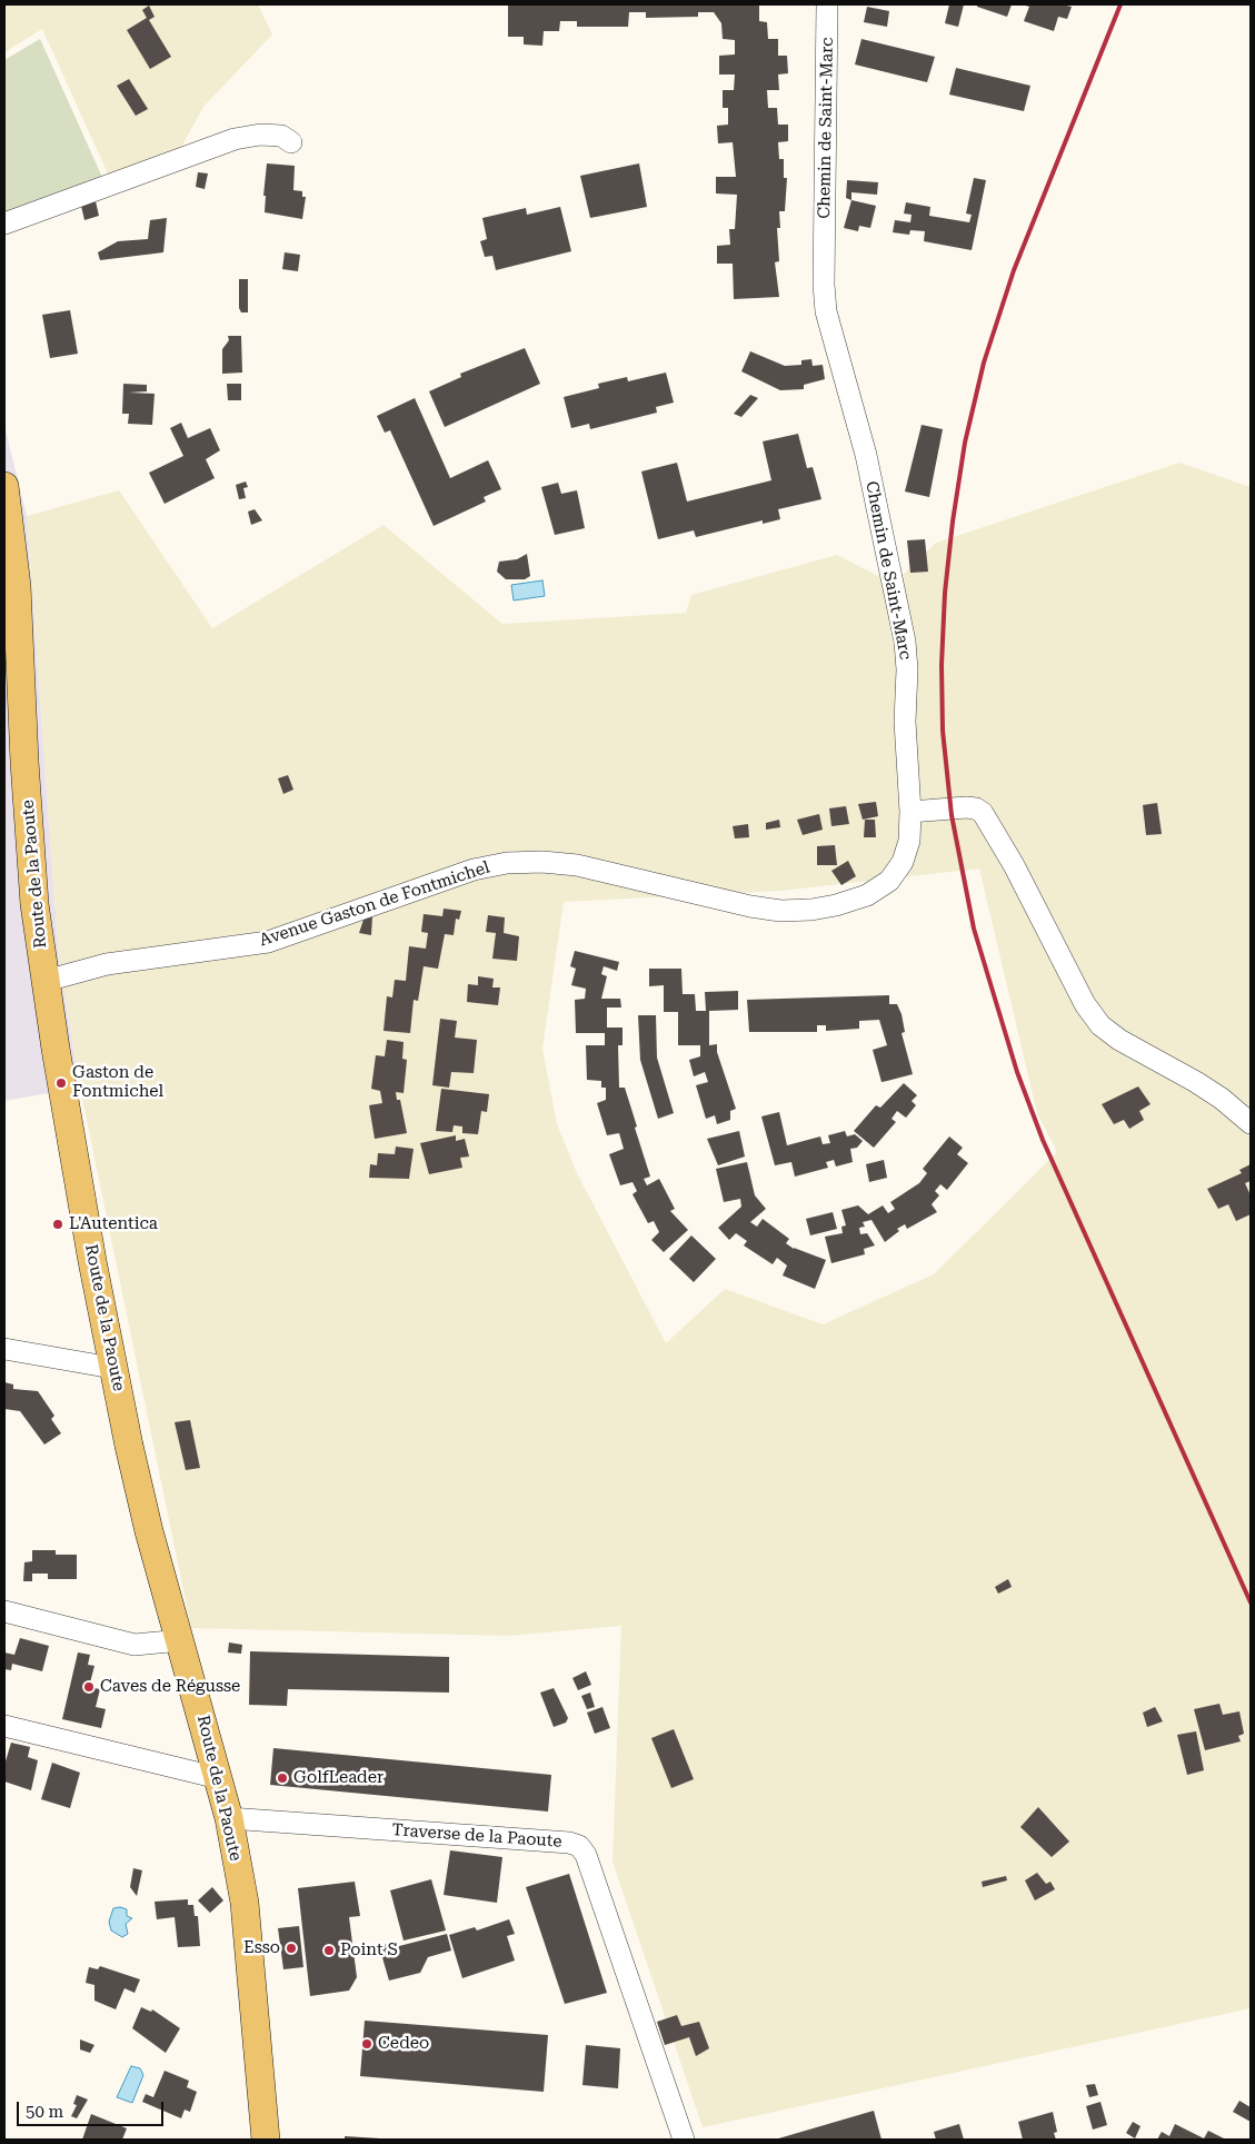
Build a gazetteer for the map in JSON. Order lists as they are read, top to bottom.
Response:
{
  "streets": {
    "main road": ["Route de la Paoute"],
    "street": ["Chemin de Saint-Marc", "Avenue Gaston de Fontmichel", "Traverse de la Paoute"]
  },
  "crossings": [
    ["Chemin de Saint-Marc", "Avenue Gaston de Fontmichel"],
    ["Route de la Paoute", "Avenue Gaston de Fontmichel"],
    ["Route de la Paoute", "Traverse de la Paoute"]
  ],
  "places": [
    "Gaston de Fontmichel",
    "L'Autentica",
    "Caves de Régusse",
    "GolfLeader",
    "Esso",
    "Point S",
    "Cedeo"
  ],
  "scale_bar": "50 m"
}
